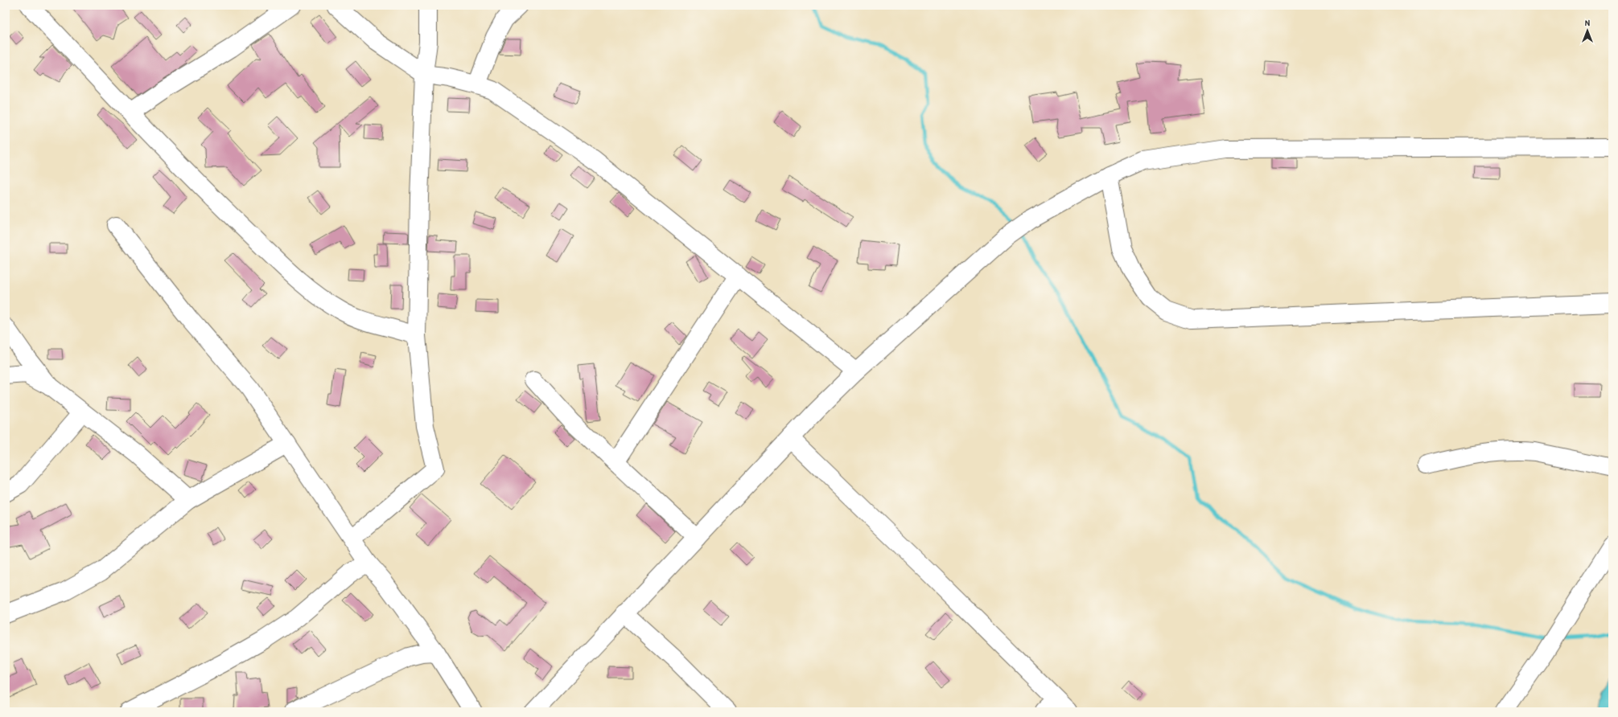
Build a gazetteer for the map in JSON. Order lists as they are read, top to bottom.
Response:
{
  "north": "top"
}
